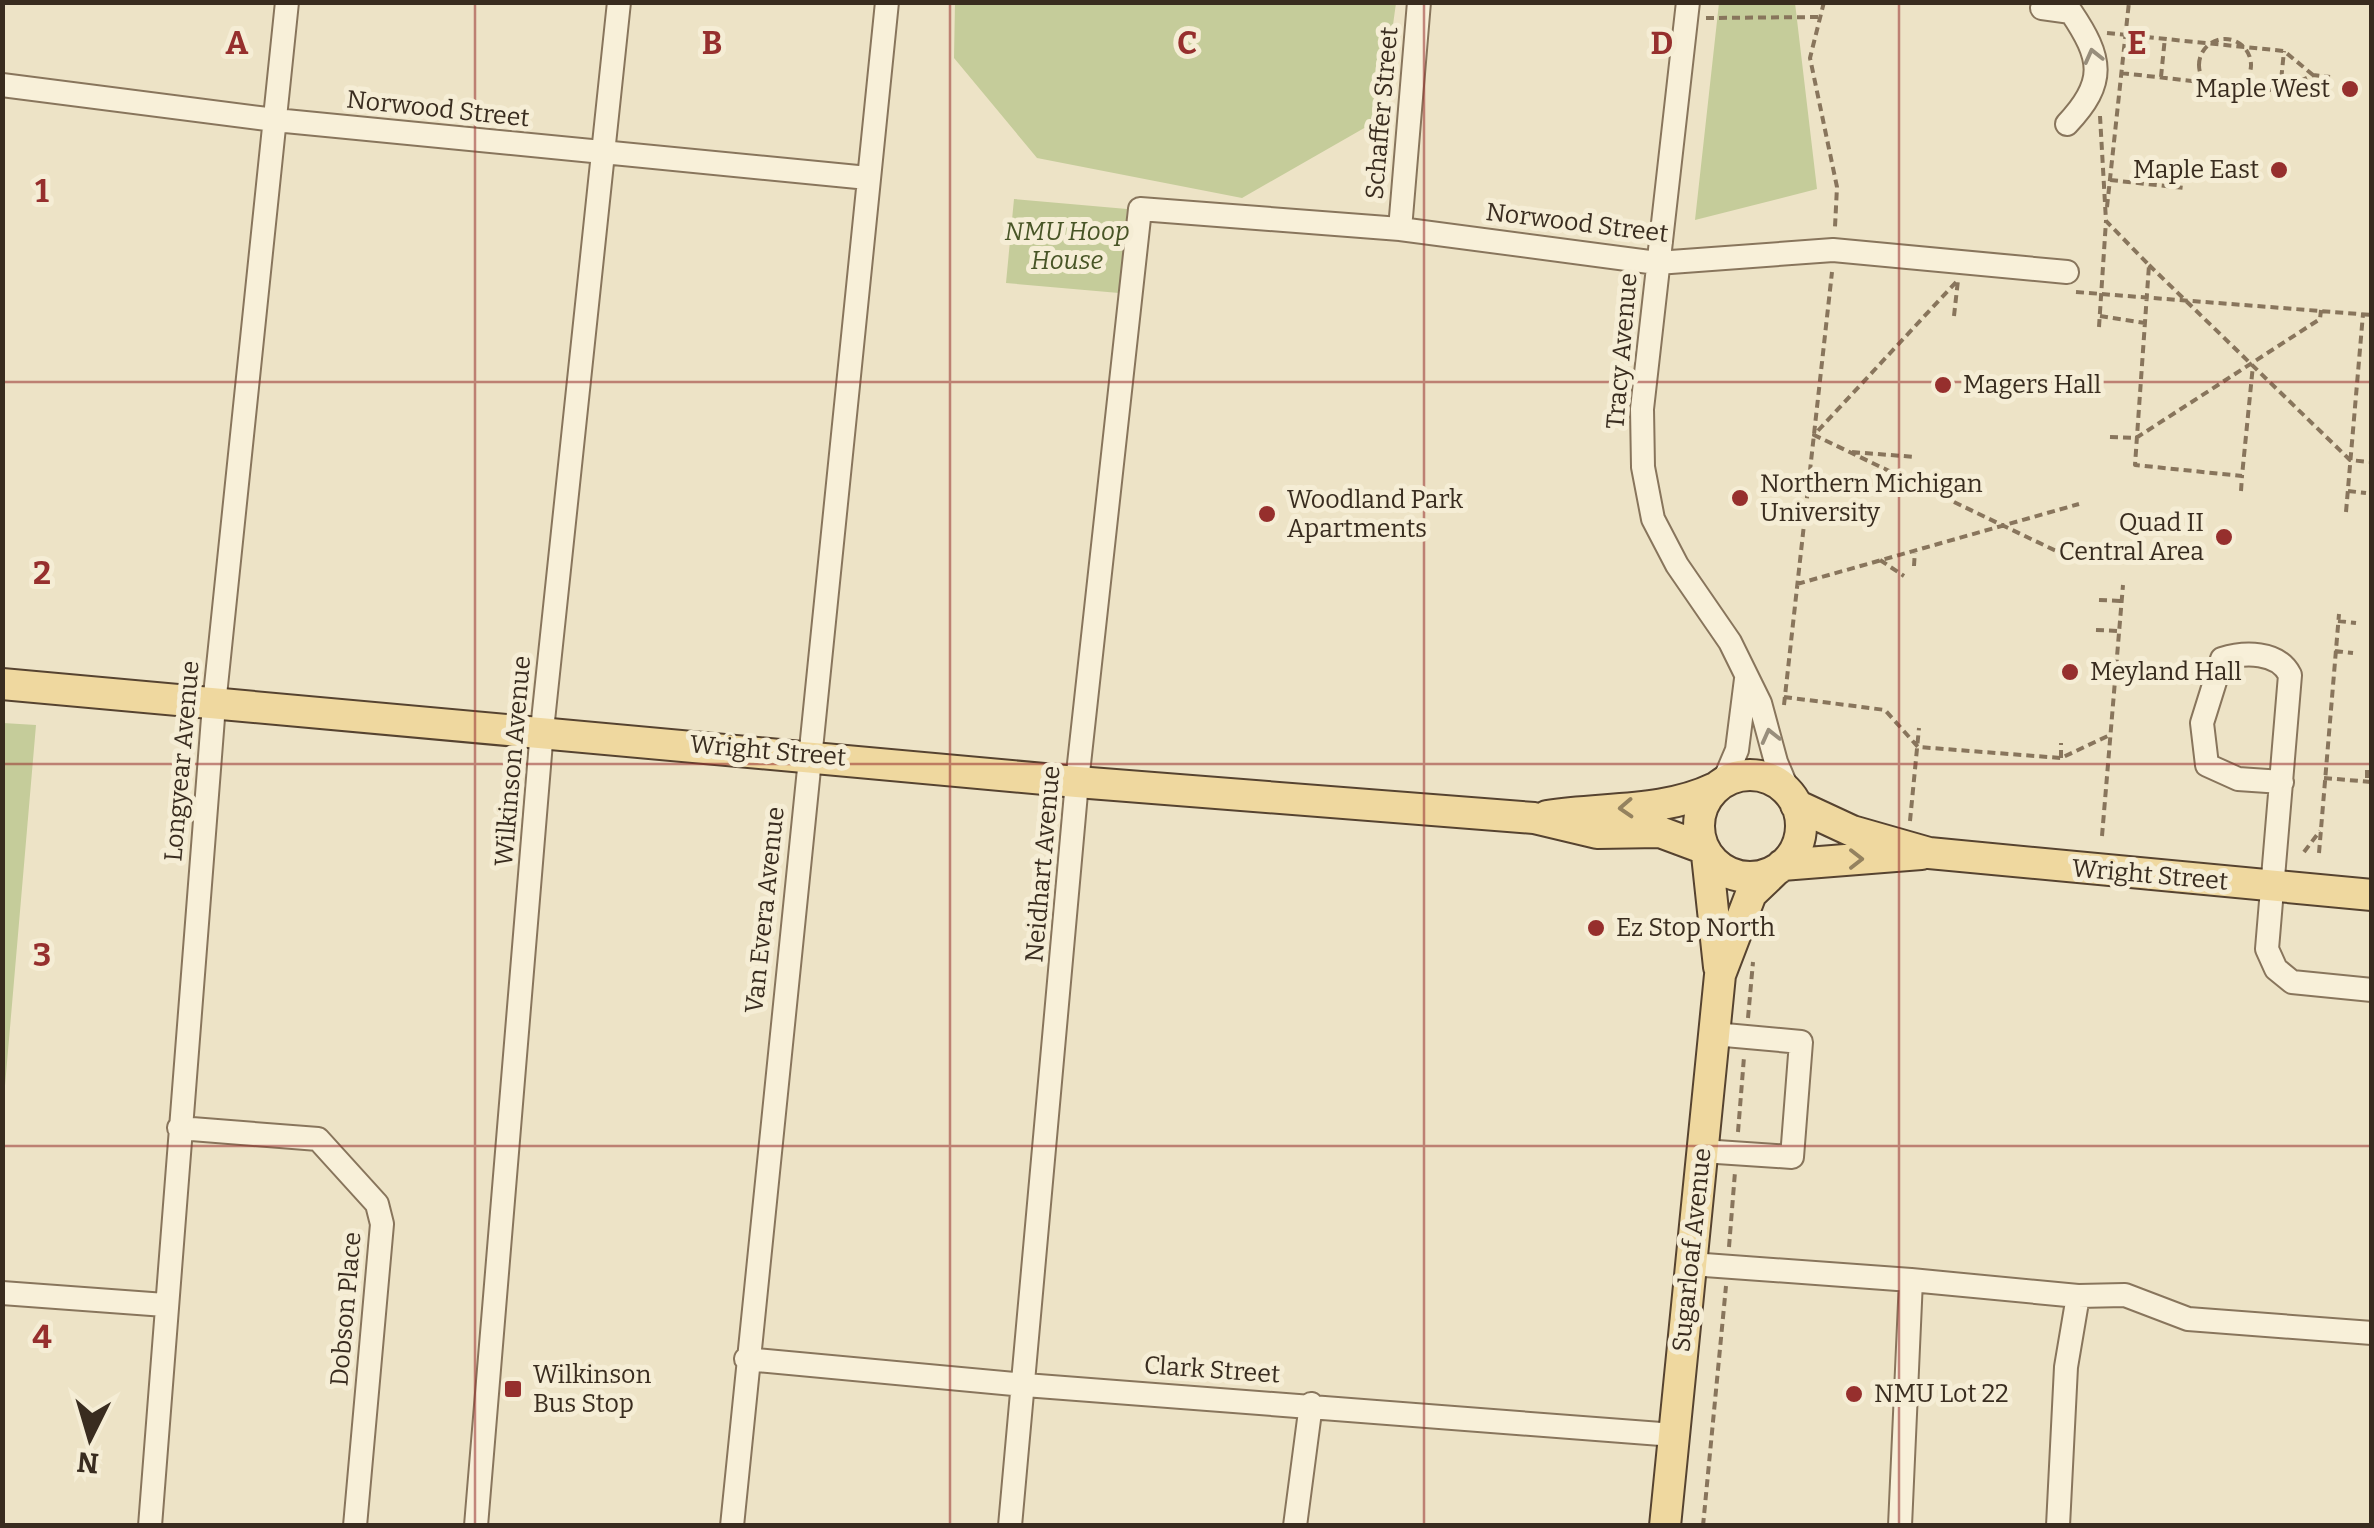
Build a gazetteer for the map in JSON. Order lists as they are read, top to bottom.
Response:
{
  "streets": {
    "main road": ["Wright Street", "Sugarloaf Avenue"],
    "street": [
      "Norwood Street",
      "Schaffer Street",
      "Tracy Avenue",
      "Longyear Avenue",
      "Wilkinson Avenue",
      "Neidhart Avenue",
      "Van Evera Avenue",
      "Dobson Place",
      "Clark Street"
    ]
  },
  "crossings": [
    ["Norwood Street", "Schaffer Street"],
    ["Norwood Street", "Tracy Avenue"],
    ["Norwood Street", "Longyear Avenue"],
    ["Norwood Street", "Wilkinson Avenue"],
    ["Norwood Street", "Neidhart Avenue"],
    ["Norwood Street", "Van Evera Avenue"],
    ["Tracy Avenue", "Wright Street"],
    ["Tracy Avenue", "Sugarloaf Avenue"],
    ["Wright Street", "Longyear Avenue"],
    ["Wright Street", "Wilkinson Avenue"],
    ["Wright Street", "Neidhart Avenue"],
    ["Wright Street", "Van Evera Avenue"],
    ["Wright Street", "Sugarloaf Avenue"],
    ["Longyear Avenue", "Dobson Place"],
    ["Neidhart Avenue", "Clark Street"],
    ["Van Evera Avenue", "Clark Street"],
    ["Sugarloaf Avenue", "Clark Street"]
  ],
  "parks": ["NMU Hoop House"],
  "places": {
    "other": [
      "Maple West",
      "Maple East",
      "Magers Hall",
      "Northern Michigan University",
      "Woodland Park Apartments",
      "Quad II Central Area",
      "Meyland Hall",
      "Ez Stop North",
      "NMU Lot 22"
    ],
    "transit": ["Wilkinson Bus Stop"]
  },
  "north": "bottom",
  "grid": {
    "columns": [
      "A",
      "B",
      "C",
      "D",
      "E"
    ],
    "rows": [
      "1",
      "2",
      "3",
      "4"
    ]
  }
}
